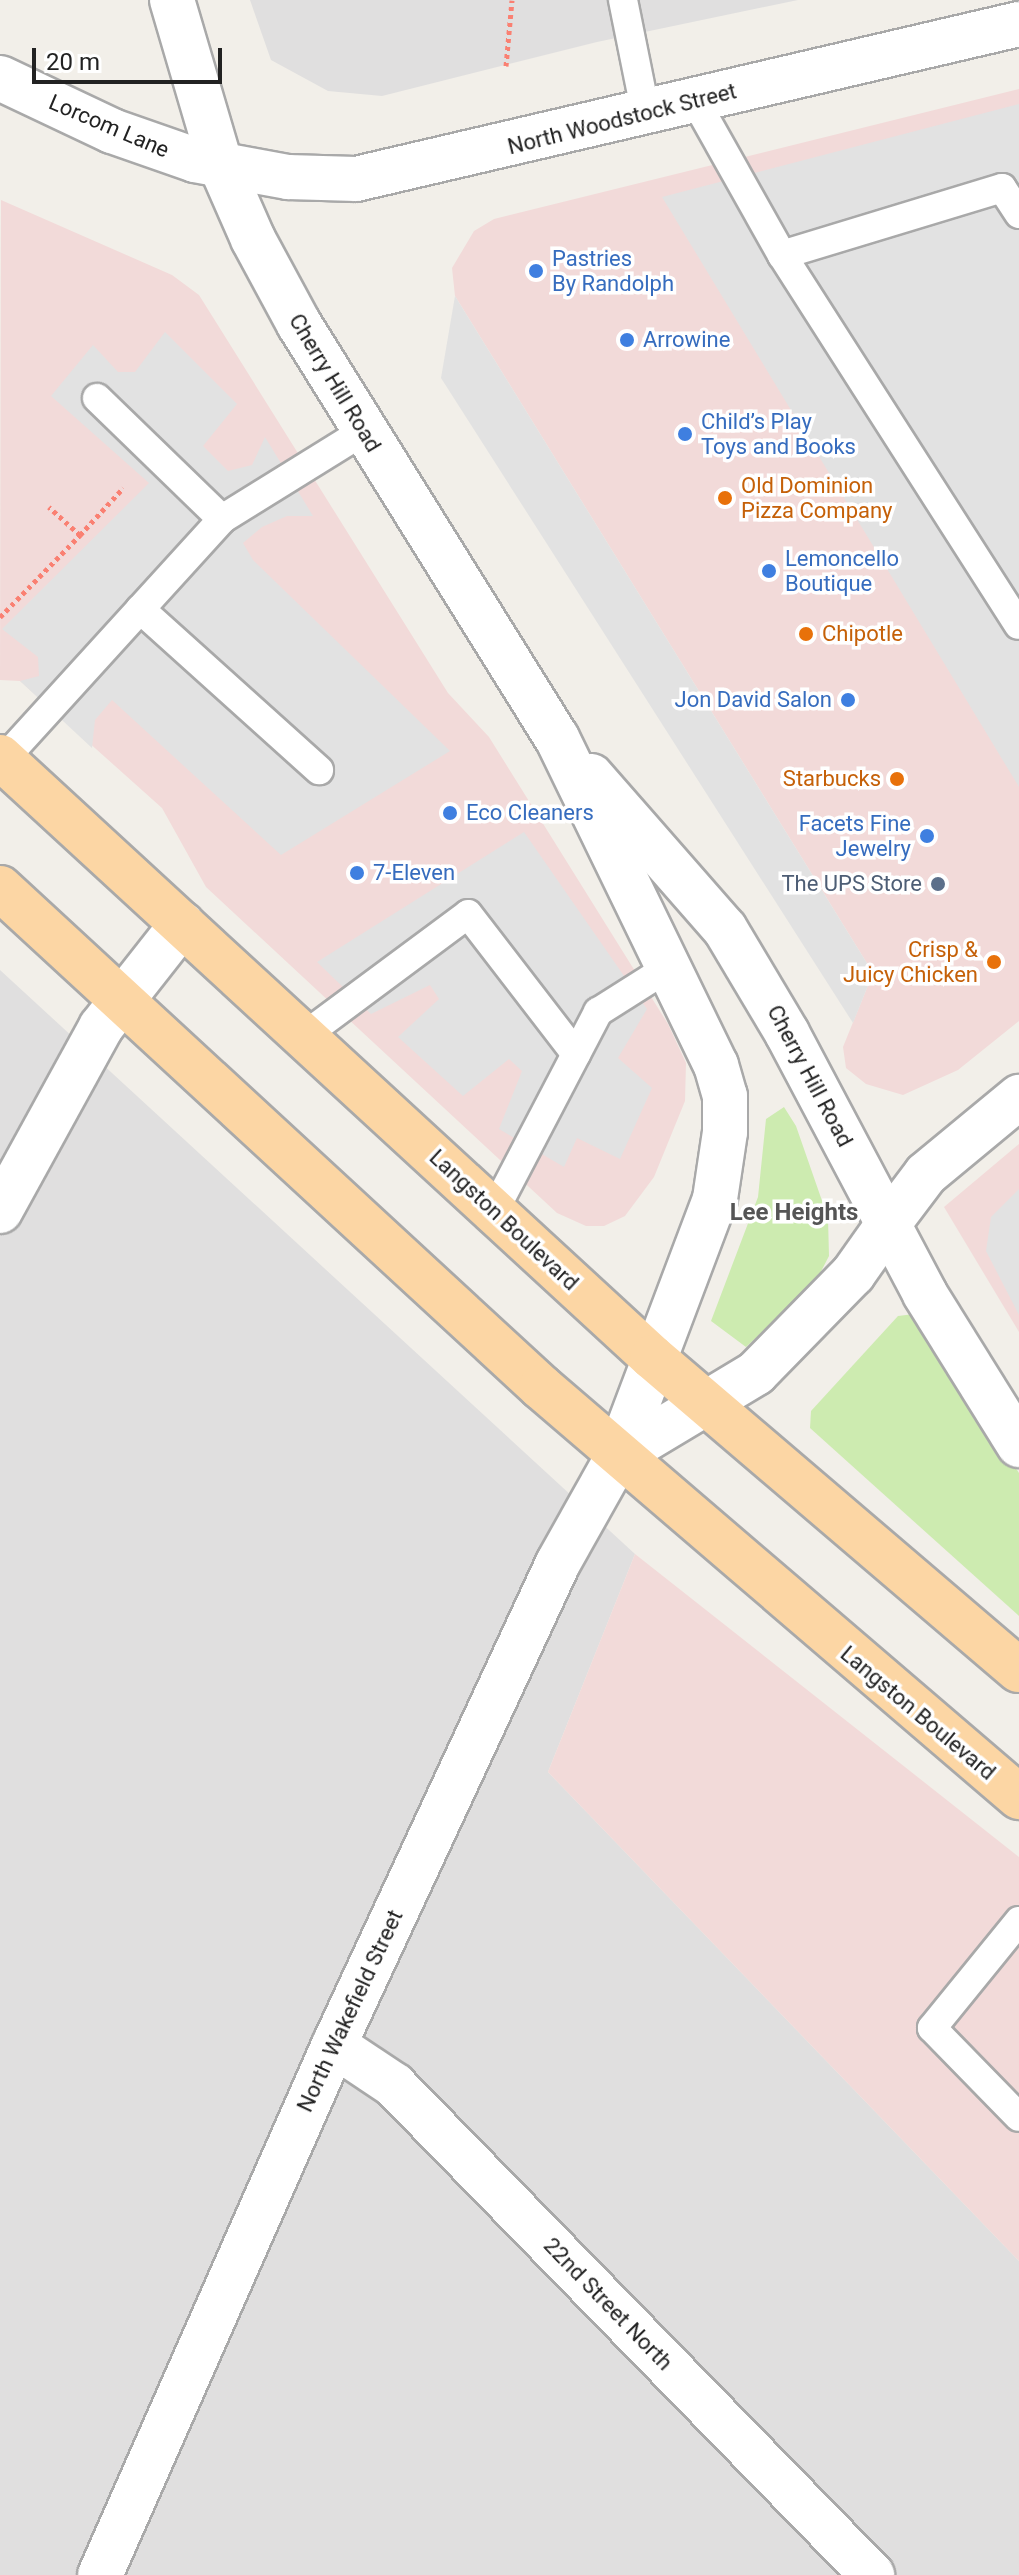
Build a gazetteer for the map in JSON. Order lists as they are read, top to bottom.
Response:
{
  "streets": {
    "main road": ["Langston Boulevard"],
    "street": [
      "North Woodstock Street",
      "Lorcom Lane",
      "Cherry Hill Road",
      "North Wakefield Street",
      "22nd Street North"
    ]
  },
  "crossings": [
    ["North Woodstock Street", "Lorcom Lane"],
    ["North Woodstock Street", "Cherry Hill Road"],
    ["Lorcom Lane", "Cherry Hill Road"],
    ["Cherry Hill Road", "Langston Boulevard"],
    ["Cherry Hill Road", "North Wakefield Street"],
    ["Langston Boulevard", "North Wakefield Street"],
    ["North Wakefield Street", "22nd Street North"]
  ],
  "districts": ["Lee Heights"],
  "places": [
    "Pastries By Randolph",
    "Arrowine",
    "Child’s Play Toys and Books",
    "Old Dominion Pizza Company",
    "Lemoncello Boutique",
    "Chipotle",
    "Jon David Salon",
    "Starbucks",
    "Eco Cleaners",
    "Facets Fine Jewelry",
    "7-Eleven",
    "The UPS Store",
    "Crisp & Juicy Chicken"
  ],
  "scale_bar": "20 m"
}
